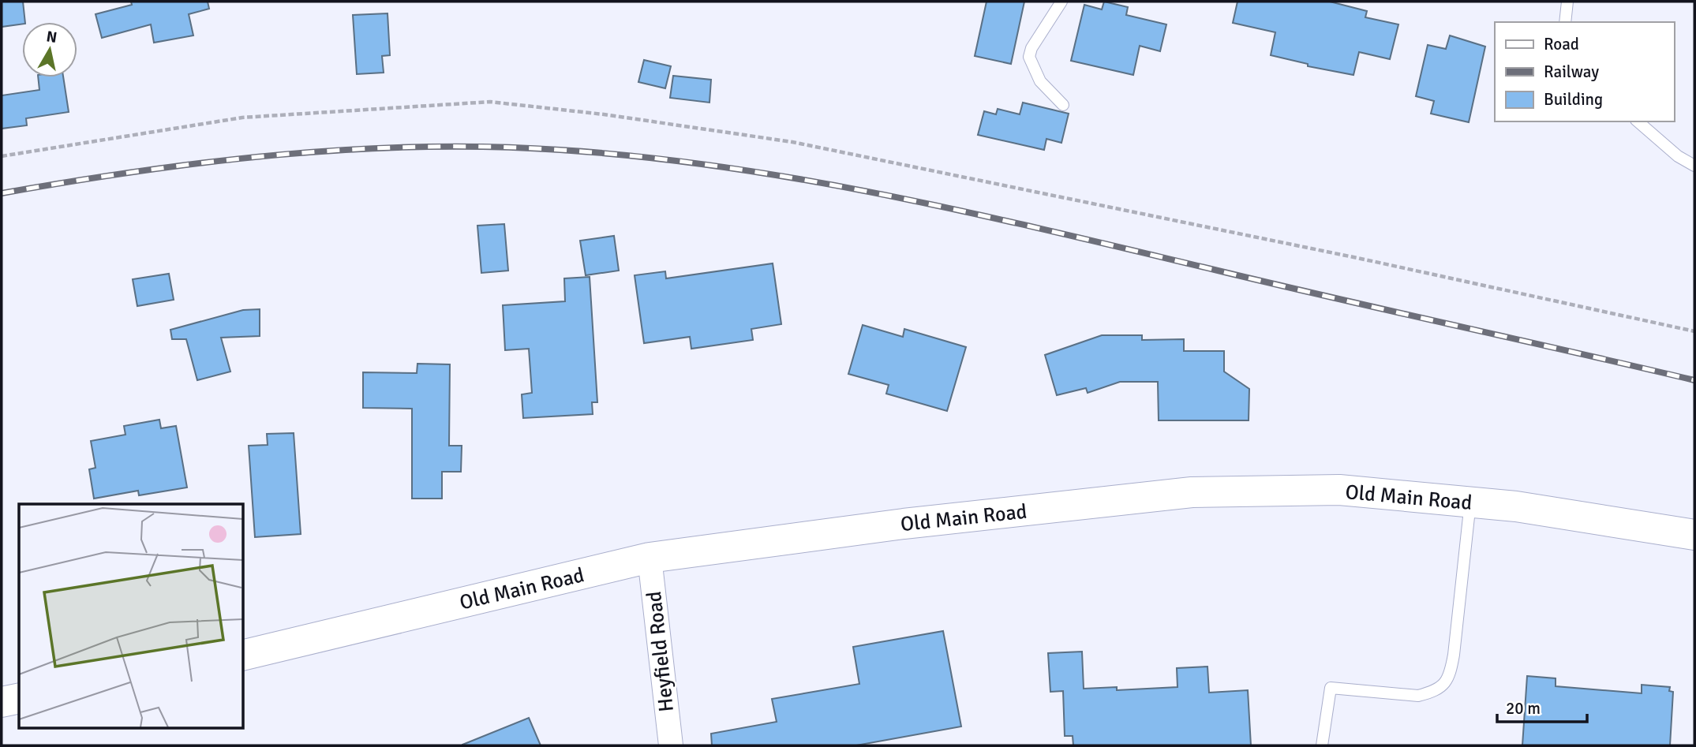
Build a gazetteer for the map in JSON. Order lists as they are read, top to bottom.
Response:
{
  "streets": {
    "street": ["Old Main Road", "Heyfield Road"]
  },
  "crossings": [
    ["Old Main Road", "Heyfield Road"]
  ],
  "legend": ["Road", "Railway", "Building"],
  "scale_bar": "20 m",
  "north": "top"
}
